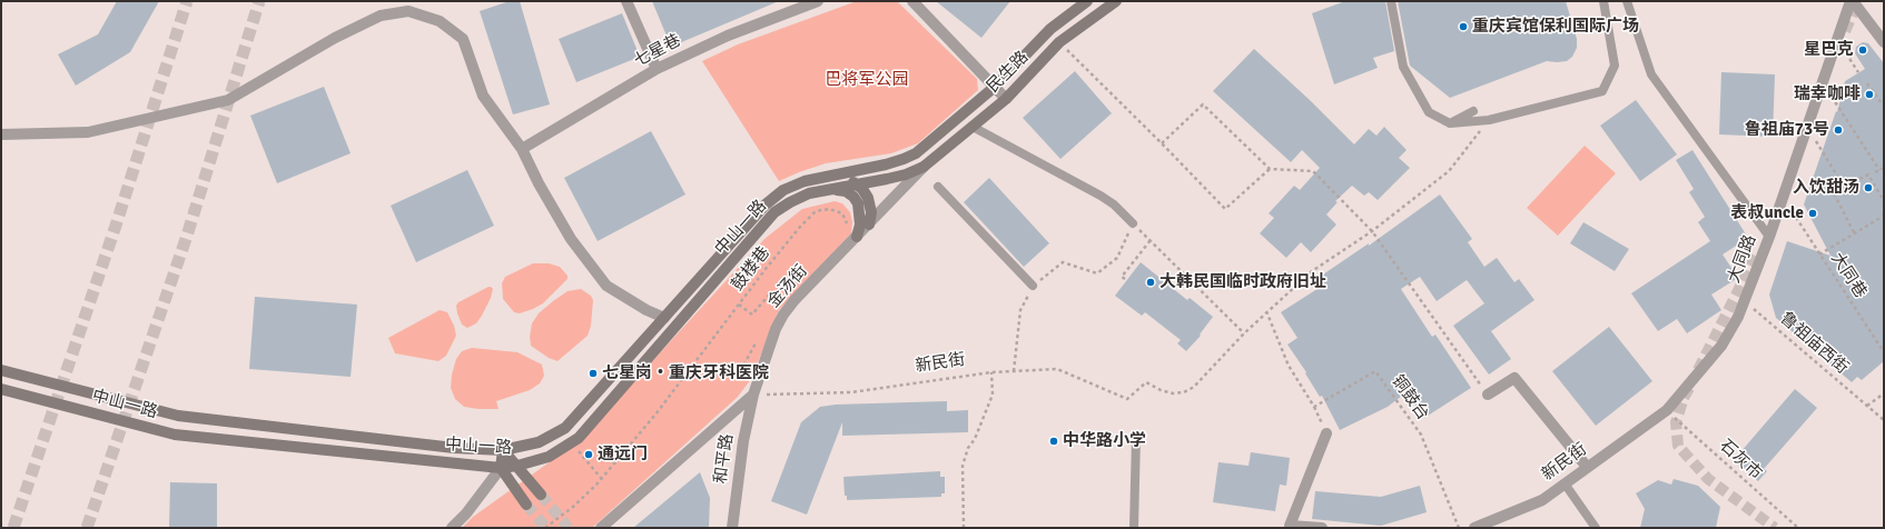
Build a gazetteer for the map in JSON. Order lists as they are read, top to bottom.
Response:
{
  "streets": {
    "main road": ["民生路", "中山一路"],
    "street": [
      "七星巷",
      "大同路",
      "金汤街",
      "新民街",
      "和平路"
    ],
    "path": [
      "鼓楼巷",
      "大同巷",
      "鲁祖庙西街",
      "铜鼓台",
      "石灰市"
    ]
  },
  "crossings": [
    ["民生路", "中山一路"],
    ["民生路", "金汤街"],
    ["中山一路", "金汤街"],
    ["大同路", "鲁祖庙西街"],
    ["大同路", "新民街"],
    ["大同路", "石灰市"],
    ["金汤街", "新民街"],
    ["金汤街", "和平路"],
    ["新民街", "和平路"],
    ["新民街", "石灰市"]
  ],
  "parks": ["巴将军公园"],
  "places": [
    "重庆宾馆保利国际广场",
    "星巴克",
    "瑞幸咖啡",
    "鲁祖庙73号",
    "入饮甜汤",
    "表叔uncle",
    "大韩民国临时政府旧址",
    "七星岗‧重庆牙科医院",
    "中华路小学",
    "通远门"
  ]
}
